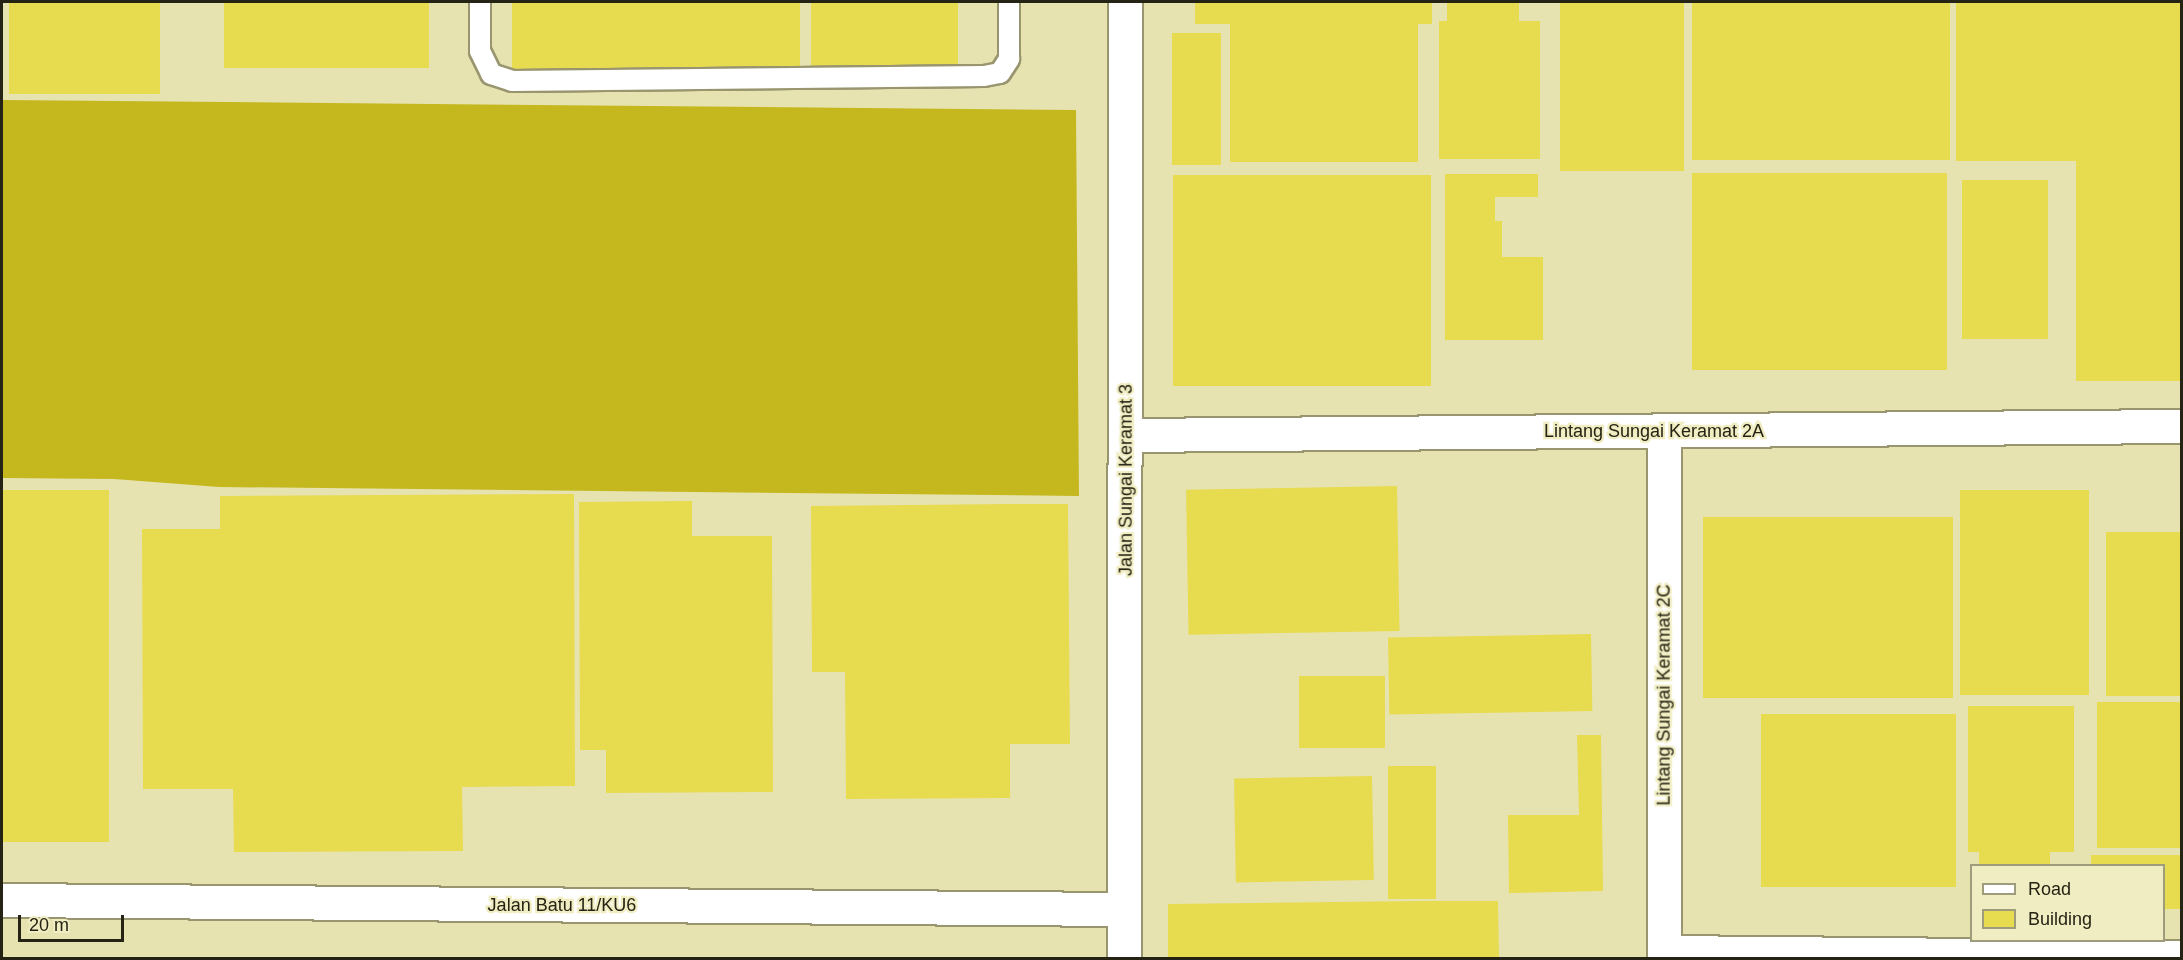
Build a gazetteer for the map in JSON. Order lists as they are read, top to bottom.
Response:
{
  "streets": {
    "street": [
      "Lintang Sungai Keramat 2A",
      "Jalan Sungai Keramat 3",
      "Lintang Sungai Keramat 2C",
      "Jalan Batu 11/KU6"
    ]
  },
  "crossings": [
    ["Lintang Sungai Keramat 2A", "Jalan Sungai Keramat 3"],
    ["Lintang Sungai Keramat 2A", "Lintang Sungai Keramat 2C"],
    ["Jalan Sungai Keramat 3", "Jalan Batu 11/KU6"]
  ],
  "legend": ["Road", "Building"],
  "scale_bar": "20 m"
}
